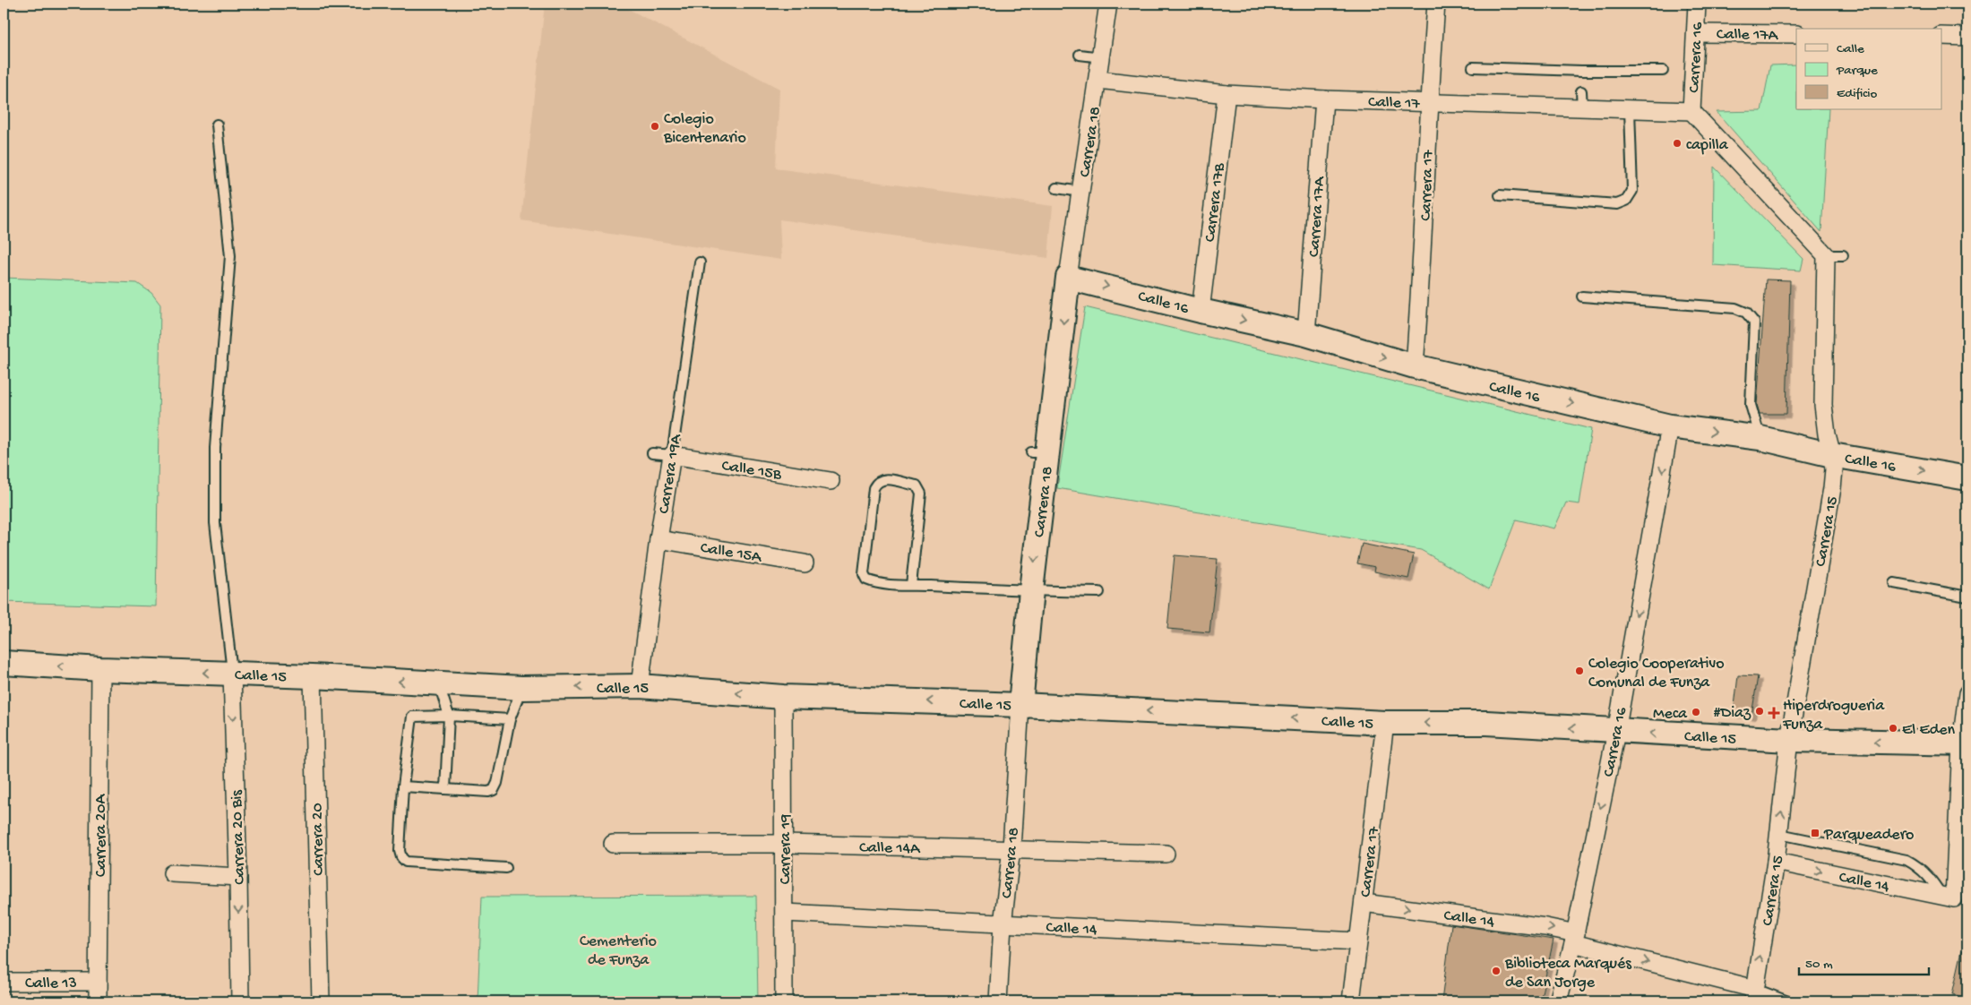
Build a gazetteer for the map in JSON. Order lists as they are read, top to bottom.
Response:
{
  "streets": {
    "street": [
      "Calle 17A",
      "Carrera 16",
      "Calle 17",
      "Carrera 18",
      "Carrera 17",
      "Carrera 17B",
      "Carrera 17A",
      "Calle 16",
      "Calle 15B",
      "Carrera 19A",
      "Carrera 15",
      "Calle 15A",
      "Calle 15",
      "Carrera 20A",
      "Carrera 20 Bis",
      "Carrera 20",
      "Calle 14A",
      "Carrera 19",
      "Calle 14",
      "Calle 13"
    ]
  },
  "crossings": [
    ["Calle 17A", "Carrera 16"],
    ["Carrera 16", "Calle 17"],
    ["Carrera 16", "Calle 16"],
    ["Carrera 16", "Carrera 15"],
    ["Carrera 16", "Calle 15"],
    ["Carrera 16", "Calle 14"],
    ["Calle 17", "Carrera 18"],
    ["Calle 17", "Carrera 17"],
    ["Calle 17", "Carrera 17B"],
    ["Calle 17", "Carrera 17A"],
    ["Calle 17", "Carrera 15"],
    ["Carrera 18", "Calle 16"],
    ["Carrera 18", "Calle 15"],
    ["Carrera 18", "Calle 14A"],
    ["Carrera 18", "Calle 14"],
    ["Carrera 17", "Calle 16"],
    ["Carrera 17", "Calle 15"],
    ["Carrera 17", "Calle 14"],
    ["Carrera 17B", "Calle 16"],
    ["Carrera 17A", "Calle 16"],
    ["Calle 16", "Carrera 15"],
    ["Calle 15B", "Carrera 19A"],
    ["Carrera 19A", "Calle 15A"],
    ["Carrera 19A", "Calle 15"],
    ["Carrera 15", "Calle 15"],
    ["Carrera 15", "Calle 14"],
    ["Calle 15", "Carrera 20A"],
    ["Calle 15", "Carrera 20 Bis"],
    ["Calle 15", "Carrera 20"],
    ["Calle 15", "Carrera 19"],
    ["Carrera 20A", "Calle 13"],
    ["Calle 14A", "Carrera 19"],
    ["Carrera 19", "Calle 14"]
  ],
  "one_way": [
    "Carrera 16",
    "Calle 16",
    "Calle 15",
    "Carrera 20 Bis",
    "Calle 14"
  ],
  "parks": ["Cementerio de Funza"],
  "places": {
    "other": [
      "Colegio Bicentenario",
      "capilla",
      "Colegio Cooperativo Comunal de Funza",
      "#Diaz",
      "Meca",
      "El Eden",
      "Biblioteca Marqués de San Jorge"
    ],
    "health": ["Hiperdrogueria Funza"],
    "transit": ["Parqueadero"]
  },
  "legend": ["Calle", "Parque", "Edificio"],
  "scale_bar": "50 m"
}
